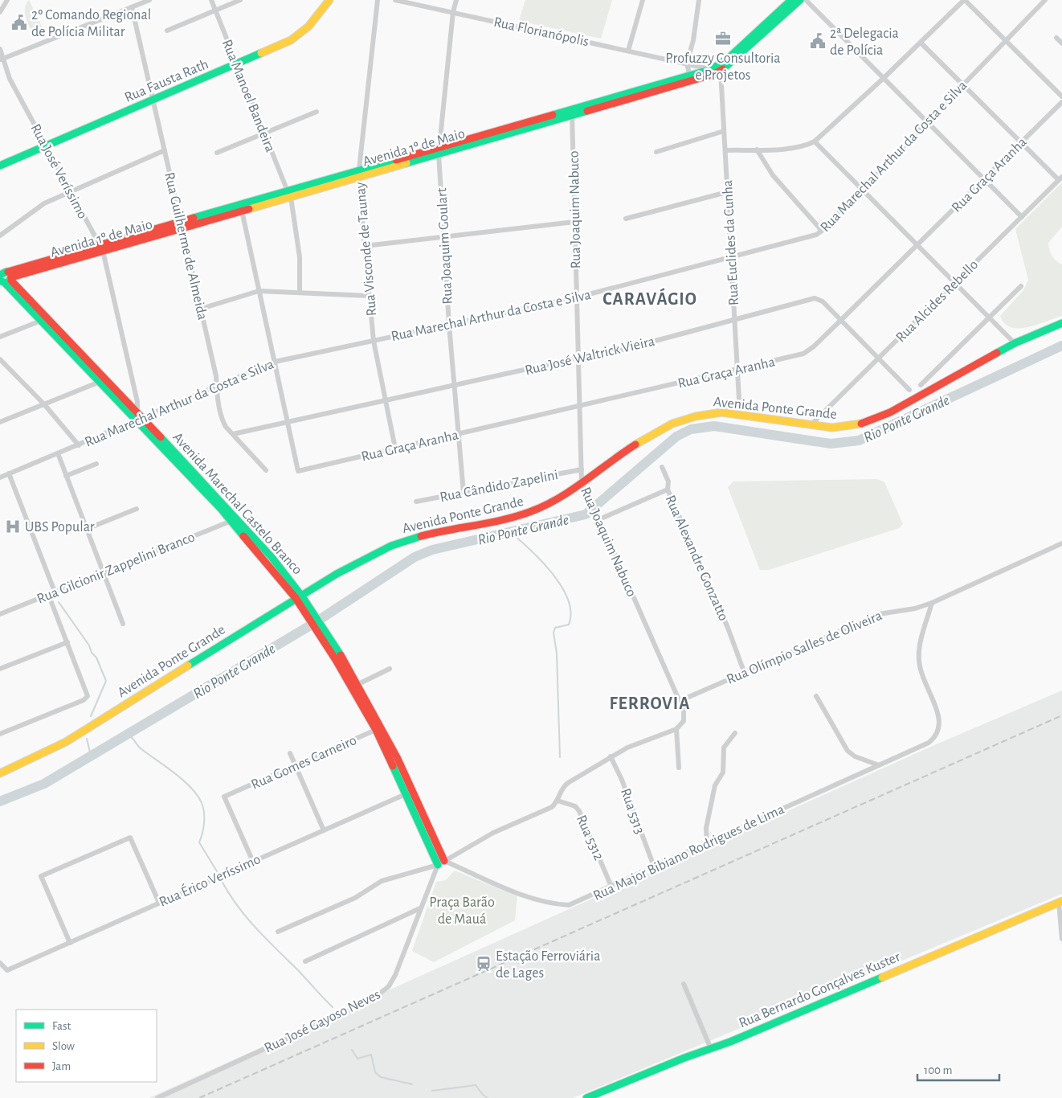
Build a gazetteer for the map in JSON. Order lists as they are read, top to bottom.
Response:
{
  "streets": {
    "street": [
      "Rua Florianópolis",
      "Rua Fausta Rath",
      "Rua Manoel Bandeira",
      "Avenida 1º de Maio",
      "Rua Marechal Arthur da Costa e Silva",
      "Rua José Veríssimo",
      "Rua Graça Aranha",
      "Rua Joaquim Nabuco",
      "Rua Euclides da Cunha",
      "Rua Guilherme de Almeida",
      "Rua Joaquim Goulart",
      "Rua Visconde de Taunay",
      "Rua Alcides Rebello",
      "Rua José Waltrick Vieira",
      "Avenida Ponte Grande",
      "Rua Cândido Zapelini",
      "Avenida Marechal Castelo Branco",
      "Rua Alexandre Gonzatto",
      "Rua Gilcionir Zappelini Branco",
      "Rua Olímpio Salles de Oliveira",
      "Rua Gomes Carneiro",
      "Rua 5313",
      "Rua 5312",
      "Rua Major Bibiano Rodrigues de Lima",
      "Rua Érico Veríssimo",
      "Rua Bernardo Gonçalves Kuster",
      "Rua José Gayoso Neves"
    ]
  },
  "crossings": [
    ["Rua Florianópolis", "Avenida 1º de Maio"],
    ["Rua Florianópolis", "Rua Joaquim Goulart"],
    ["Rua Fausta Rath", "Rua Manoel Bandeira"],
    ["Rua Fausta Rath", "Rua José Veríssimo"],
    ["Rua Fausta Rath", "Rua Guilherme de Almeida"],
    ["Rua Manoel Bandeira", "Avenida 1º de Maio"],
    ["Avenida 1º de Maio", "Rua José Veríssimo"],
    ["Avenida 1º de Maio", "Rua Joaquim Nabuco"],
    ["Avenida 1º de Maio", "Rua Euclides da Cunha"],
    ["Avenida 1º de Maio", "Rua Guilherme de Almeida"],
    ["Avenida 1º de Maio", "Rua Joaquim Goulart"],
    ["Avenida 1º de Maio", "Rua Visconde de Taunay"],
    ["Avenida 1º de Maio", "Avenida Marechal Castelo Branco"],
    ["Rua Marechal Arthur da Costa e Silva", "Rua José Veríssimo"],
    ["Rua Marechal Arthur da Costa e Silva", "Rua Joaquim Nabuco"],
    ["Rua Marechal Arthur da Costa e Silva", "Rua Euclides da Cunha"],
    ["Rua Marechal Arthur da Costa e Silva", "Rua Guilherme de Almeida"],
    ["Rua Marechal Arthur da Costa e Silva", "Rua Joaquim Goulart"],
    ["Rua Marechal Arthur da Costa e Silva", "Rua Visconde de Taunay"],
    ["Rua Marechal Arthur da Costa e Silva", "Avenida Marechal Castelo Branco"],
    ["Rua José Veríssimo", "Avenida Marechal Castelo Branco"],
    ["Rua Graça Aranha", "Rua Joaquim Nabuco"],
    ["Rua Graça Aranha", "Rua Euclides da Cunha"],
    ["Rua Graça Aranha", "Rua Joaquim Goulart"],
    ["Rua Graça Aranha", "Rua Visconde de Taunay"],
    ["Rua Graça Aranha", "Rua José Waltrick Vieira"],
    ["Rua Joaquim Nabuco", "Rua José Waltrick Vieira"],
    ["Rua Joaquim Nabuco", "Avenida Ponte Grande"],
    ["Rua Joaquim Nabuco", "Rua Cândido Zapelini"],
    ["Rua Joaquim Nabuco", "Rua Alexandre Gonzatto"],
    ["Rua Joaquim Nabuco", "Rua Olímpio Salles de Oliveira"],
    ["Rua Euclides da Cunha", "Rua José Waltrick Vieira"],
    ["Rua Euclides da Cunha", "Avenida Ponte Grande"],
    ["Rua Guilherme de Almeida", "Rua José Waltrick Vieira"],
    ["Rua Joaquim Goulart", "Rua José Waltrick Vieira"],
    ["Rua Joaquim Goulart", "Rua Cândido Zapelini"],
    ["Rua Visconde de Taunay", "Rua José Waltrick Vieira"],
    ["Rua Alcides Rebello", "Rua José Waltrick Vieira"],
    ["Rua Alcides Rebello", "Avenida Ponte Grande"],
    ["Avenida Ponte Grande", "Avenida Marechal Castelo Branco"],
    ["Avenida Marechal Castelo Branco", "Rua Gilcionir Zappelini Branco"],
    ["Avenida Marechal Castelo Branco", "Rua Gomes Carneiro"],
    ["Avenida Marechal Castelo Branco", "Rua Major Bibiano Rodrigues de Lima"],
    ["Avenida Marechal Castelo Branco", "Rua Érico Veríssimo"],
    ["Avenida Marechal Castelo Branco", "Rua José Gayoso Neves"],
    ["Rua Alexandre Gonzatto", "Rua Olímpio Salles de Oliveira"],
    ["Rua Olímpio Salles de Oliveira", "Rua Major Bibiano Rodrigues de Lima"],
    ["Rua Gomes Carneiro", "Rua Érico Veríssimo"],
    ["Rua 5313", "Rua Major Bibiano Rodrigues de Lima"],
    ["Rua 5312", "Rua Major Bibiano Rodrigues de Lima"],
    ["Rua Major Bibiano Rodrigues de Lima", "Rua José Gayoso Neves"]
  ],
  "districts": ["CARAVÁGIO", "FERROVIA"],
  "water": ["Rio Ponte Grande"],
  "parks": ["Praça Barão de Mauá"],
  "places": {
    "public building": ["2º Comando Regional de Polícia Militar", "2ª Delegacia de Polícia"],
    "office": ["Profuzzy Consultoria e Projetos"],
    "hospital": ["UBS Popular"],
    "station": ["Estação Ferroviária de Lages"]
  },
  "legend": ["Fast", "Slow", "Jam"],
  "scale_bar": "100 m"
}
